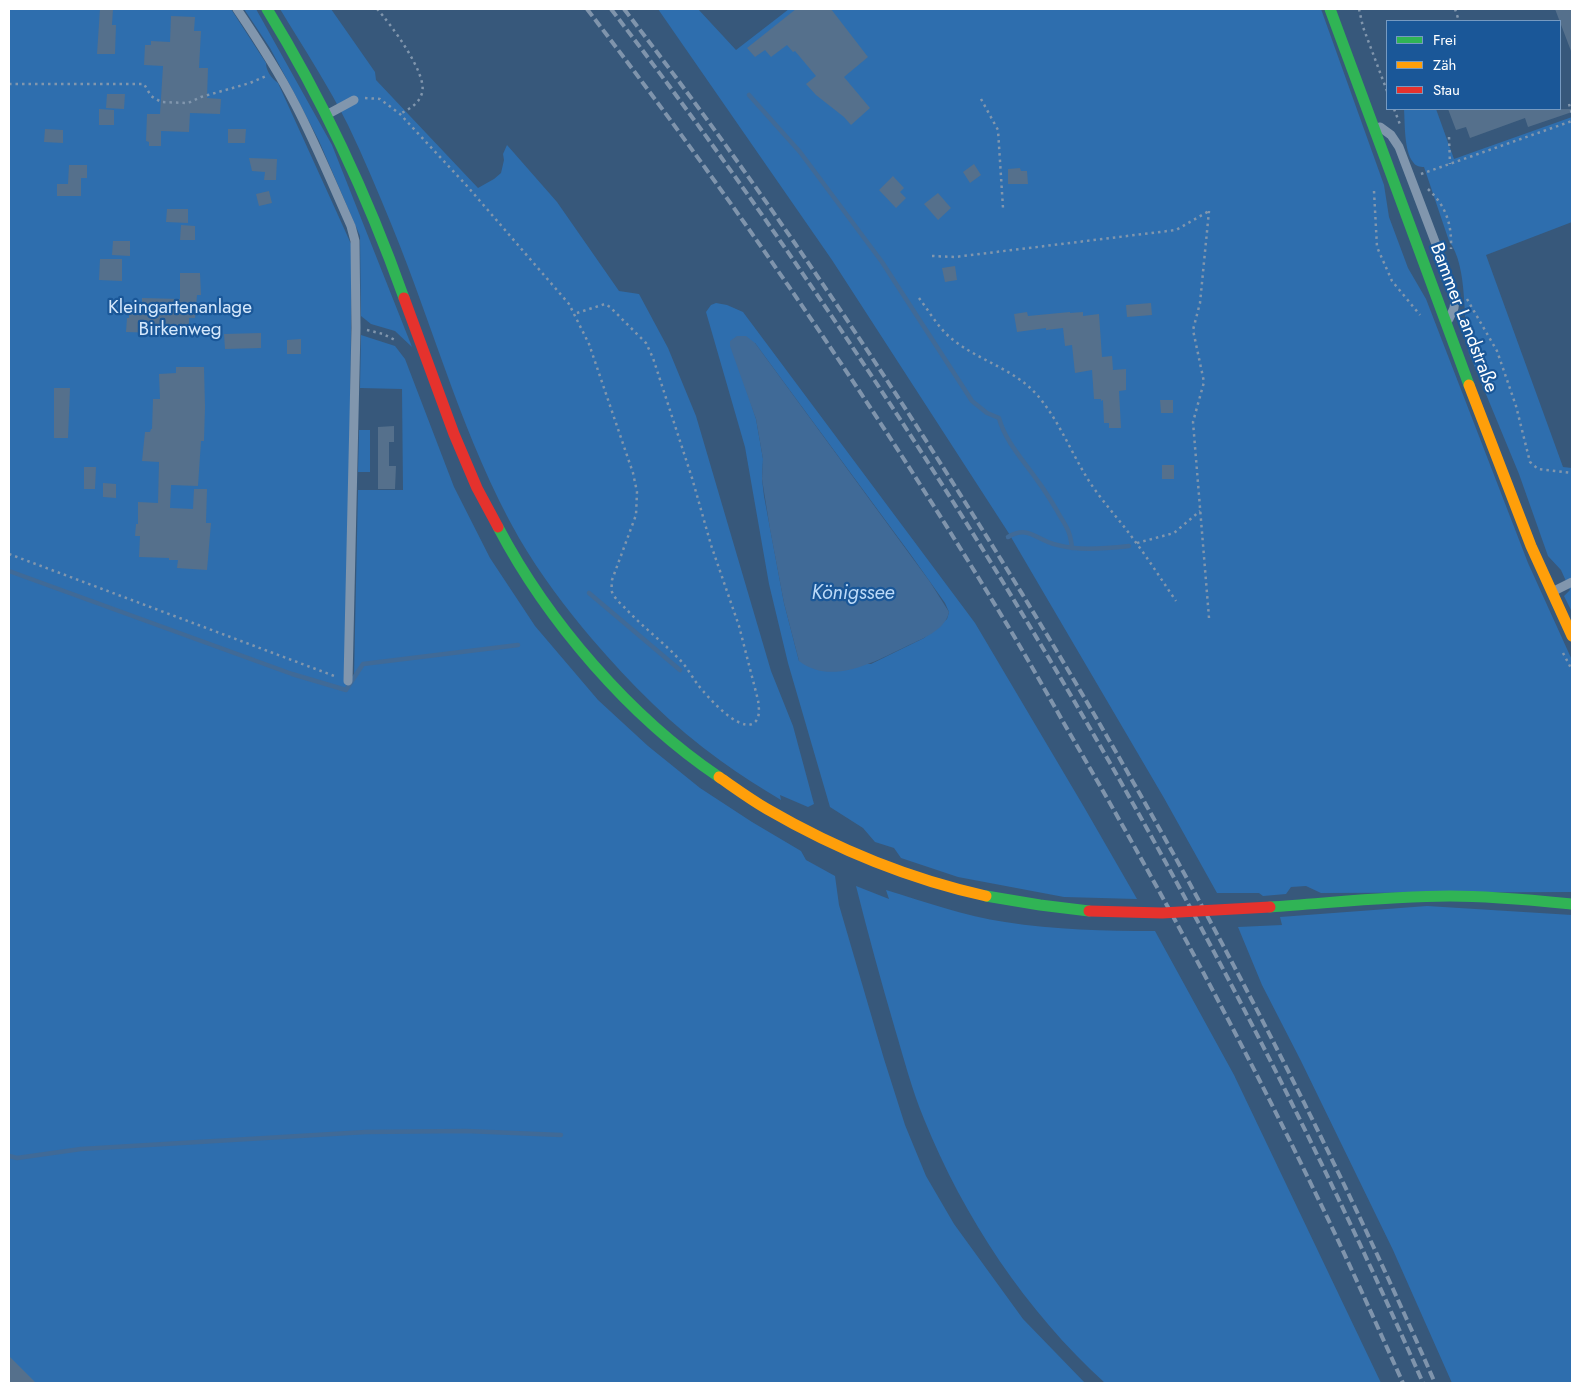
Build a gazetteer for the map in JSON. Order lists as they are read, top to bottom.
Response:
{
  "streets": {
    "main road": ["Bammer Landstraße"]
  },
  "water": ["Königssee"],
  "parks": ["Kleingartenanlage Birkenweg"],
  "legend": ["Frei", "Zäh", "Stau"]
}
